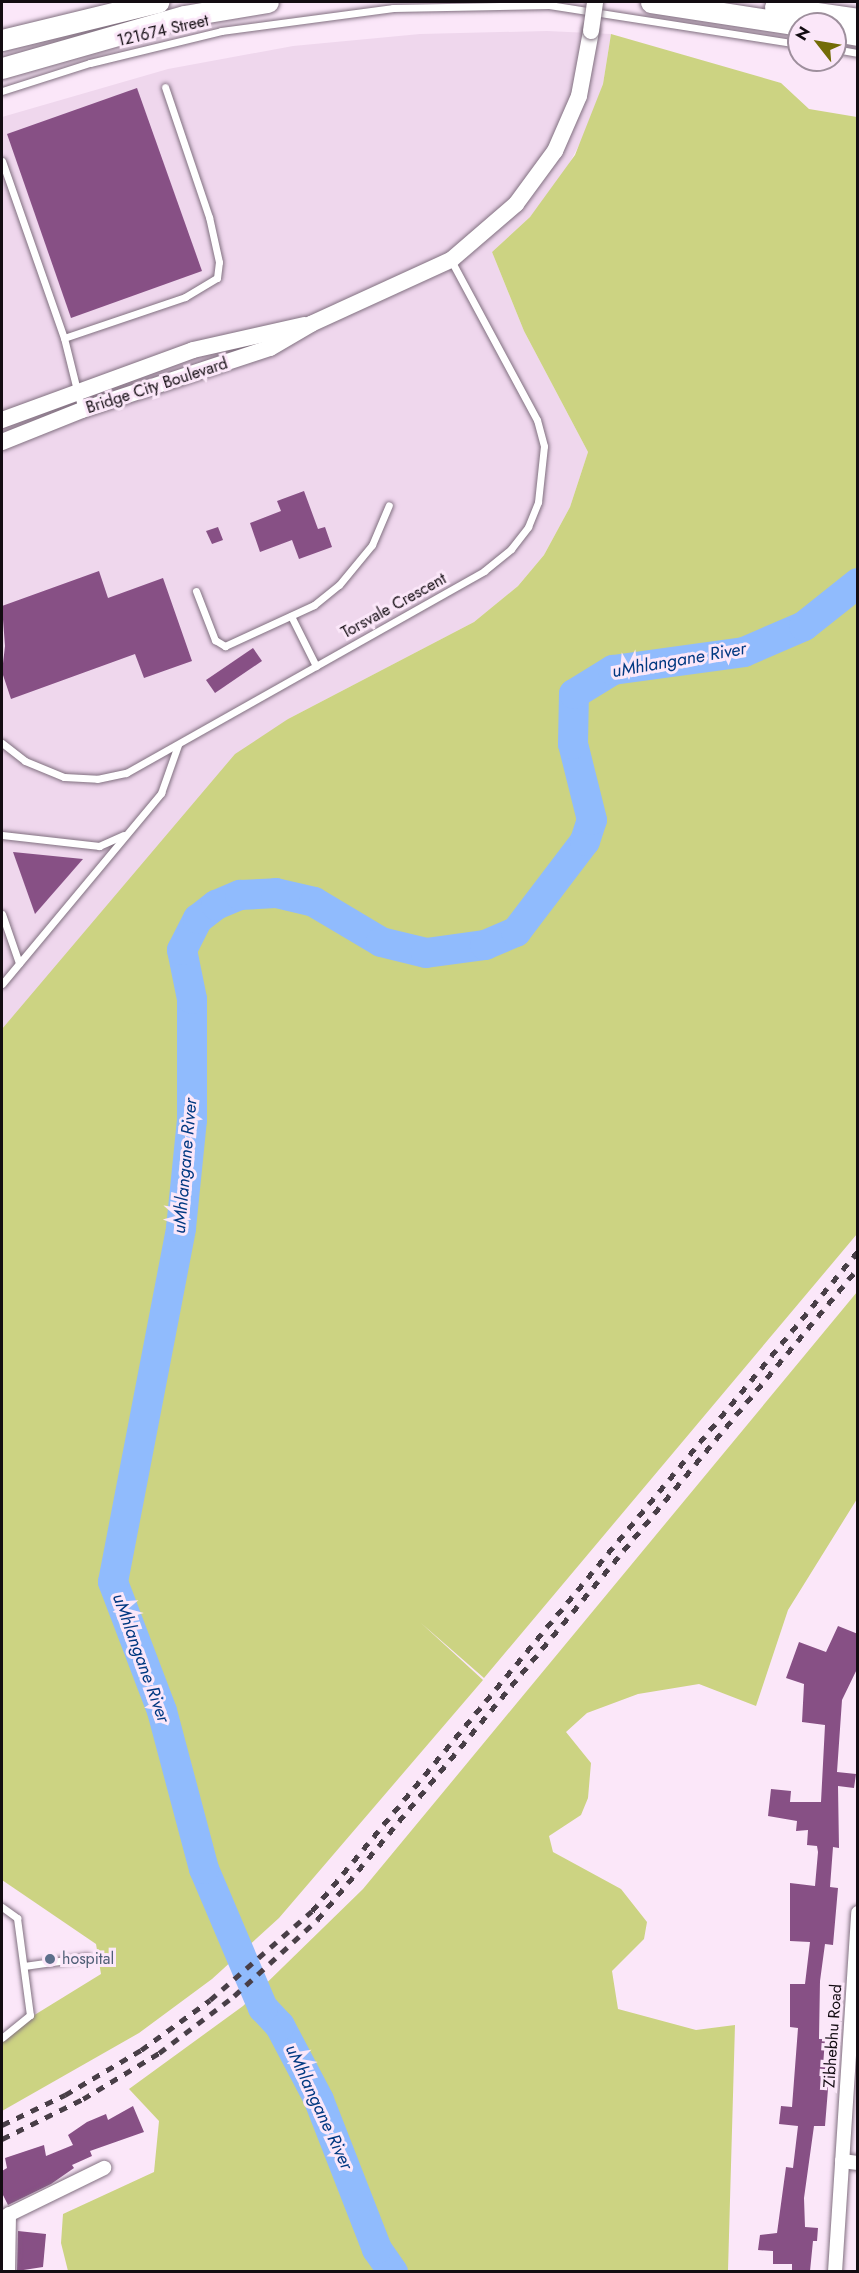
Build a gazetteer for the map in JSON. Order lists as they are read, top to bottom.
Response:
{
  "streets": {
    "street": ["Bridge City Boulevard", "Zibhebhu Road"],
    "lane": ["121674 Street", "Torsvale Crescent"]
  },
  "crossings": [
    ["Bridge City Boulevard", "Torsvale Crescent"]
  ],
  "water": ["uMhlangane River"],
  "places": ["hospital"],
  "north": "top left"
}
